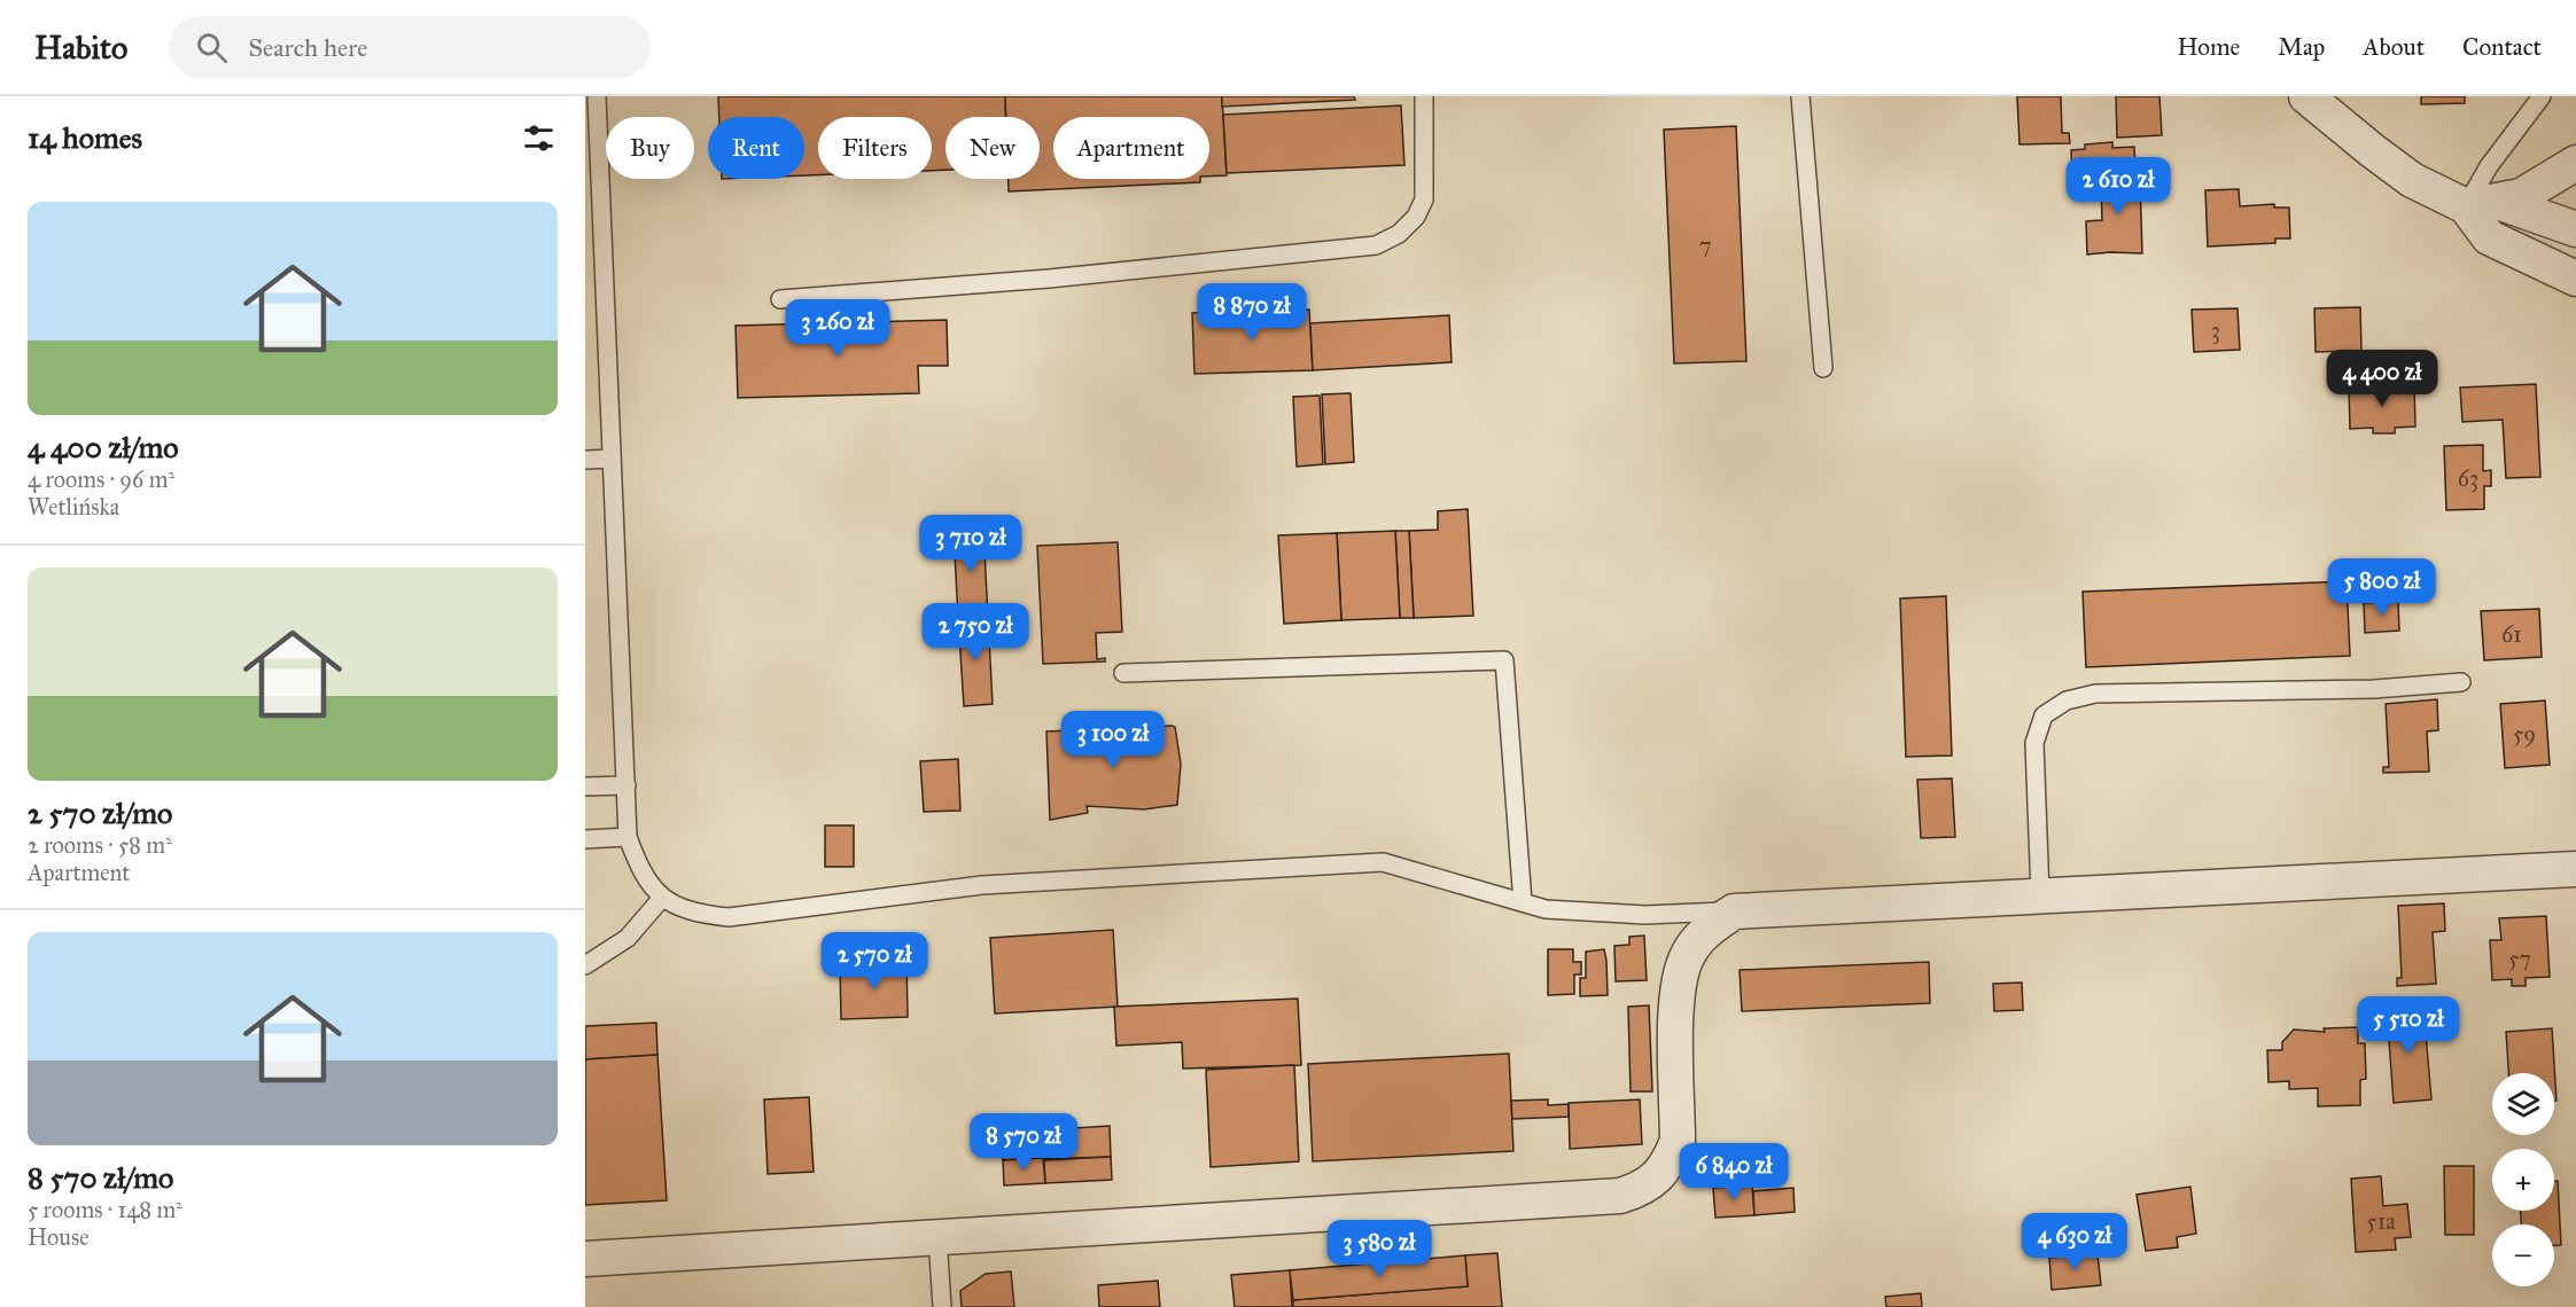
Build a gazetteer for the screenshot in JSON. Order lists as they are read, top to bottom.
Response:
{
  "house_numbers": [
    "7",
    "3",
    "63",
    "61",
    "59",
    "57",
    "51a"
  ],
  "page": {
    "header": "Habito",
    "search": "Search here",
    "nav": [
      "Home",
      "Map",
      "About",
      "Contact"
    ],
    "heading": "14 homes",
    "chip": [
      "Buy",
      "Rent",
      "Filters",
      "New",
      "Apartment"
    ],
    "price": [
      "2 610 zł",
      "8 870 zł",
      "3 260 zł",
      "4 400 zł",
      "3 710 zł",
      "5 800 zł",
      "2 750 zł",
      "3 100 zł",
      "2 570 zł",
      "5 510 zł",
      "8 570 zł",
      "6 840 zł",
      "4 630 zł",
      "3 580 zł"
    ],
    "list": [
      {
        "name": "4 400 zł/mo",
        "note": "4 rooms · 96 m² · Wetlińska"
      },
      {
        "name": "2 570 zł/mo",
        "note": "2 rooms · 58 m² · Apartment"
      },
      {
        "name": "8 570 zł/mo",
        "note": "5 rooms · 148 m² · House"
      }
    ],
    "map_buttons": ["+", "−"]
  }
}
